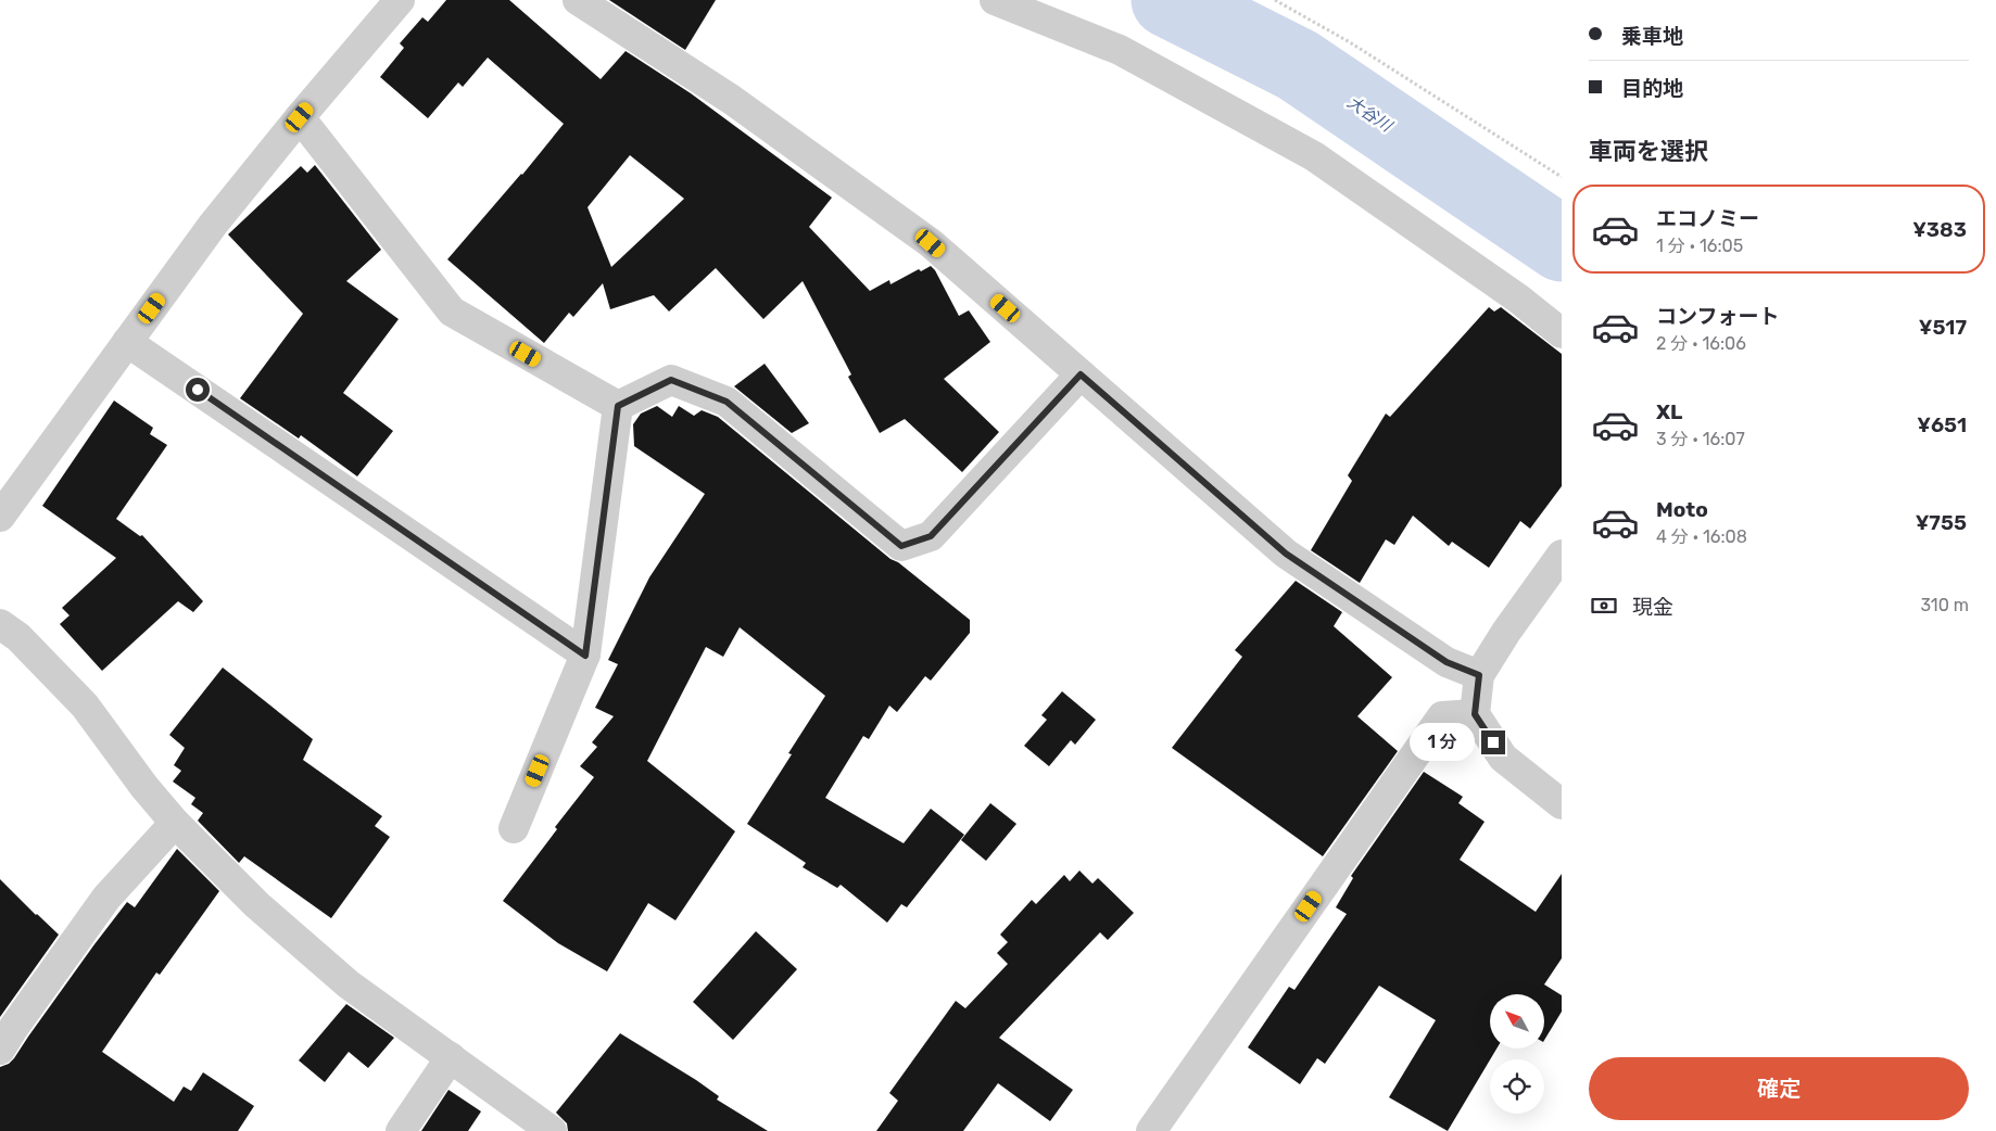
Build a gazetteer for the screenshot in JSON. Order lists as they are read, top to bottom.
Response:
{
  "water": ["大谷川"],
  "north": "top left",
  "page": {
    "banner": ["乗車地", "目的地"],
    "heading": "車両を選択",
    "list": [
      {
        "name": "エコノミー",
        "note": "1 分 · 16:05",
        "value": "¥383"
      },
      {
        "name": "コンフォート",
        "note": "2 分 · 16:06",
        "value": "¥517"
      },
      {
        "name": "XL",
        "note": "3 分 · 16:07",
        "value": "¥651"
      },
      {
        "name": "Moto",
        "note": "4 分 · 16:08",
        "value": "¥755"
      }
    ],
    "pay": ["現金", "310 m"],
    "bubble": "1 分",
    "buttons": "確定"
  }
}
